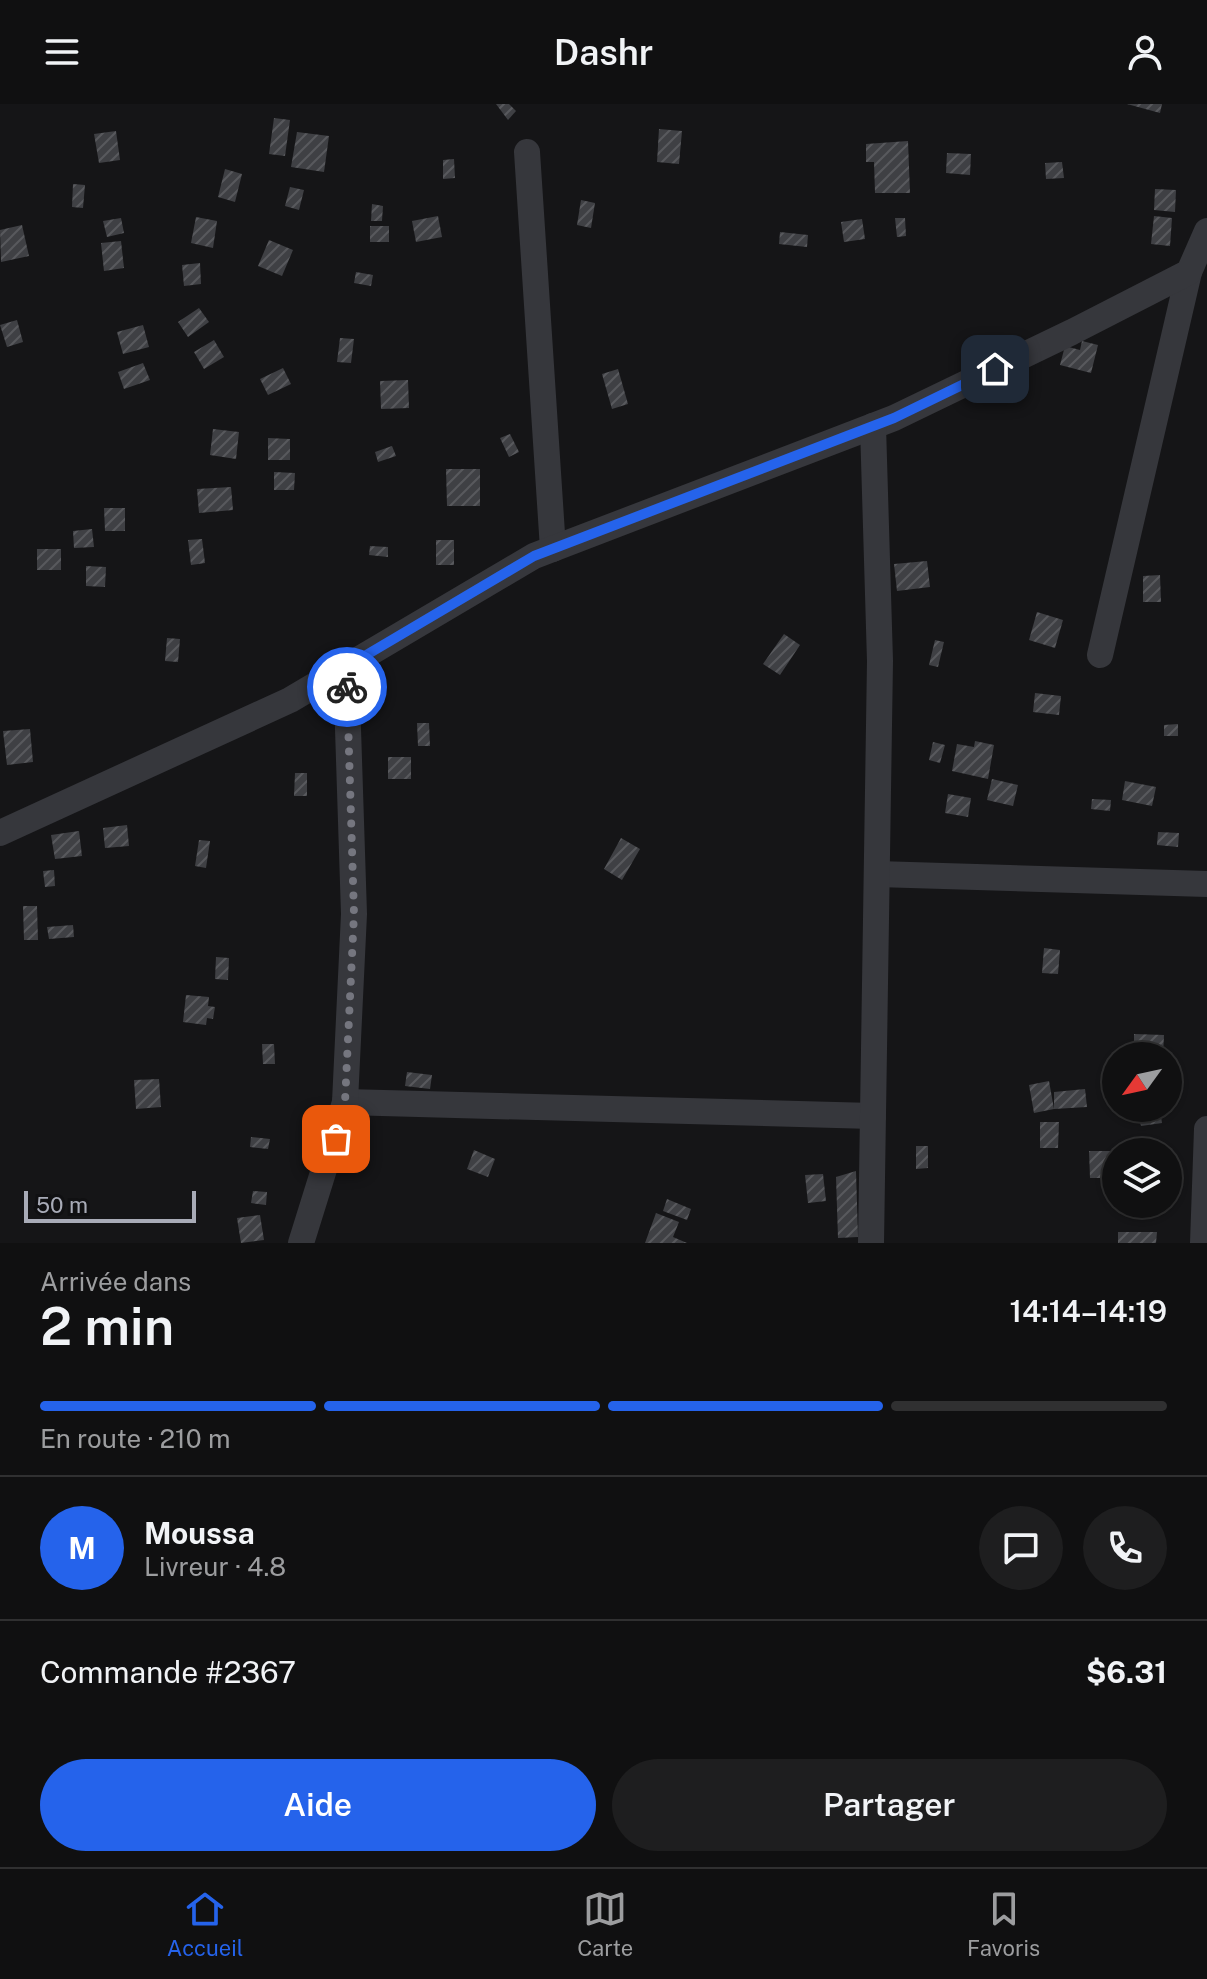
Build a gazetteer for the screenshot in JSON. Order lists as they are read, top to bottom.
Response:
{
  "scale_bar": "50 m",
  "north": "bottom left",
  "page": {
    "header": "Dashr",
    "scale": "50 m",
    "heading": ["2 min", "Arrivée dans", "14:14–14:19"],
    "panel": [
      "Moussa",
      "Livreur · 4.8",
      "Commande #2367",
      "$6.31"
    ],
    "bar": "En route · 210 m",
    "round": "M",
    "buttons": ["Aide", "Partager"],
    "tabs": ["Accueil", "Carte", "Favoris"]
  }
}
